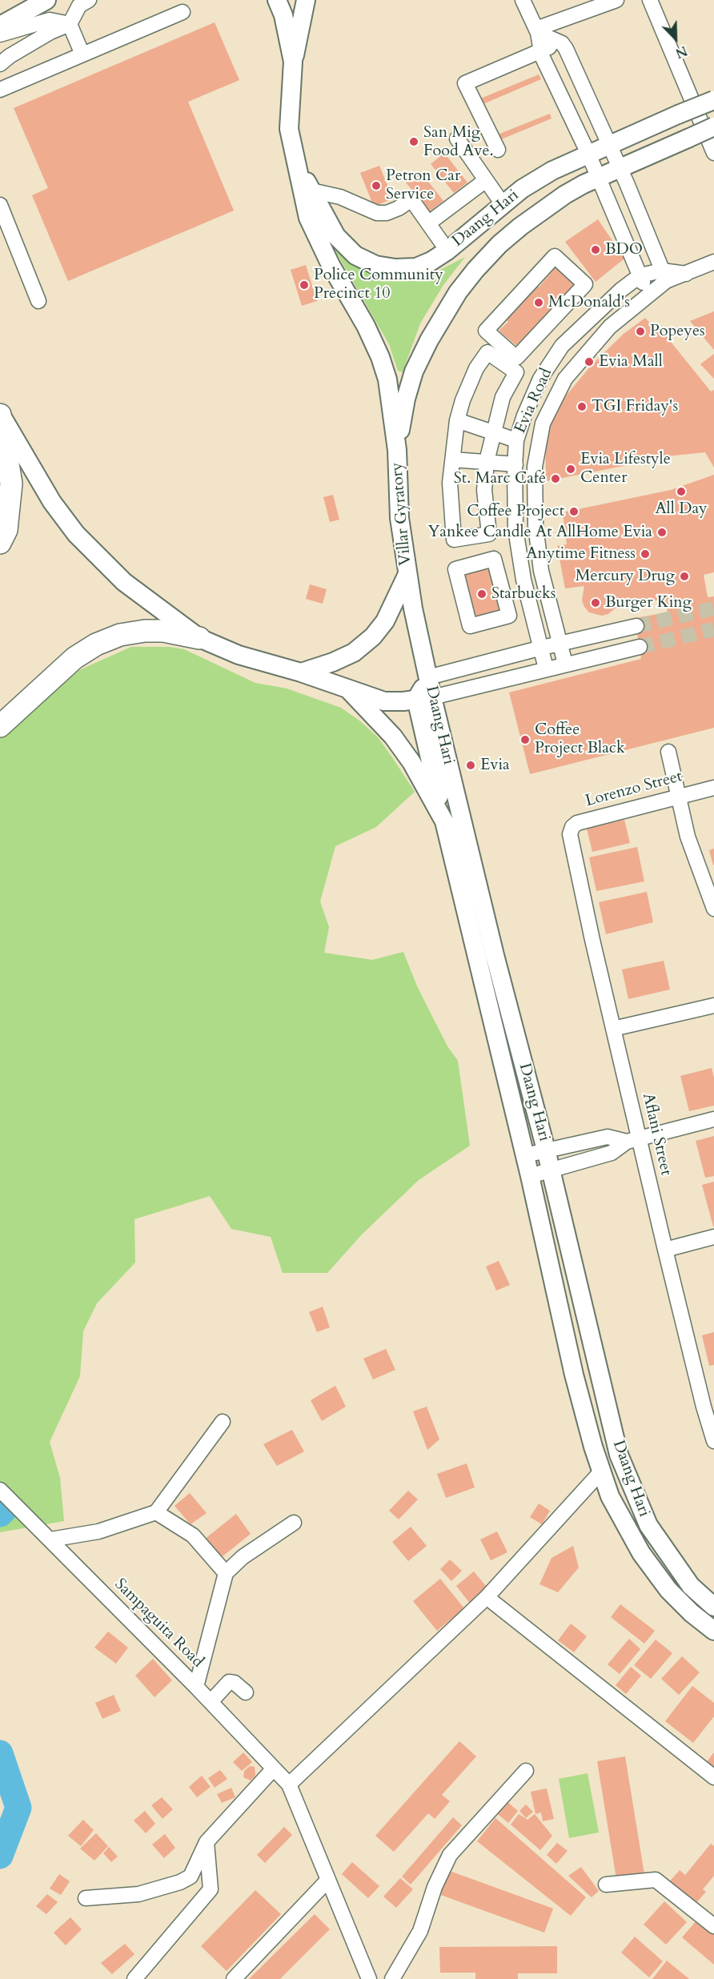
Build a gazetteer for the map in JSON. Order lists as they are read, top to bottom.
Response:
{
  "streets": {
    "main road": ["Daang Hari", "Villar Gyratory"],
    "street": [
      "Evia Road",
      "Lorenzo Street",
      "Aflani Street",
      "Sampaguita Road"
    ]
  },
  "crossings": [
    ["Daang Hari", "Villar Gyratory"],
    ["Lorenzo Street", "Aflani Street"]
  ],
  "places": [
    "San Mig Food Ave.",
    "Petron Car Service",
    "BDO",
    "Police Community Precinct 10",
    "McDonald's",
    "Popeyes",
    "Evia Mall",
    "TGI Friday's",
    "Evia Lifestyle Center",
    "St. Marc Café",
    "All Day",
    "Coffee Project",
    "Yankee Candle At AllHome Evia",
    "Anytime Fitness",
    "Mercury Drug",
    "Starbucks",
    "Burger King",
    "Coffee Project Black",
    "Evia"
  ],
  "north": "bottom right"
}
